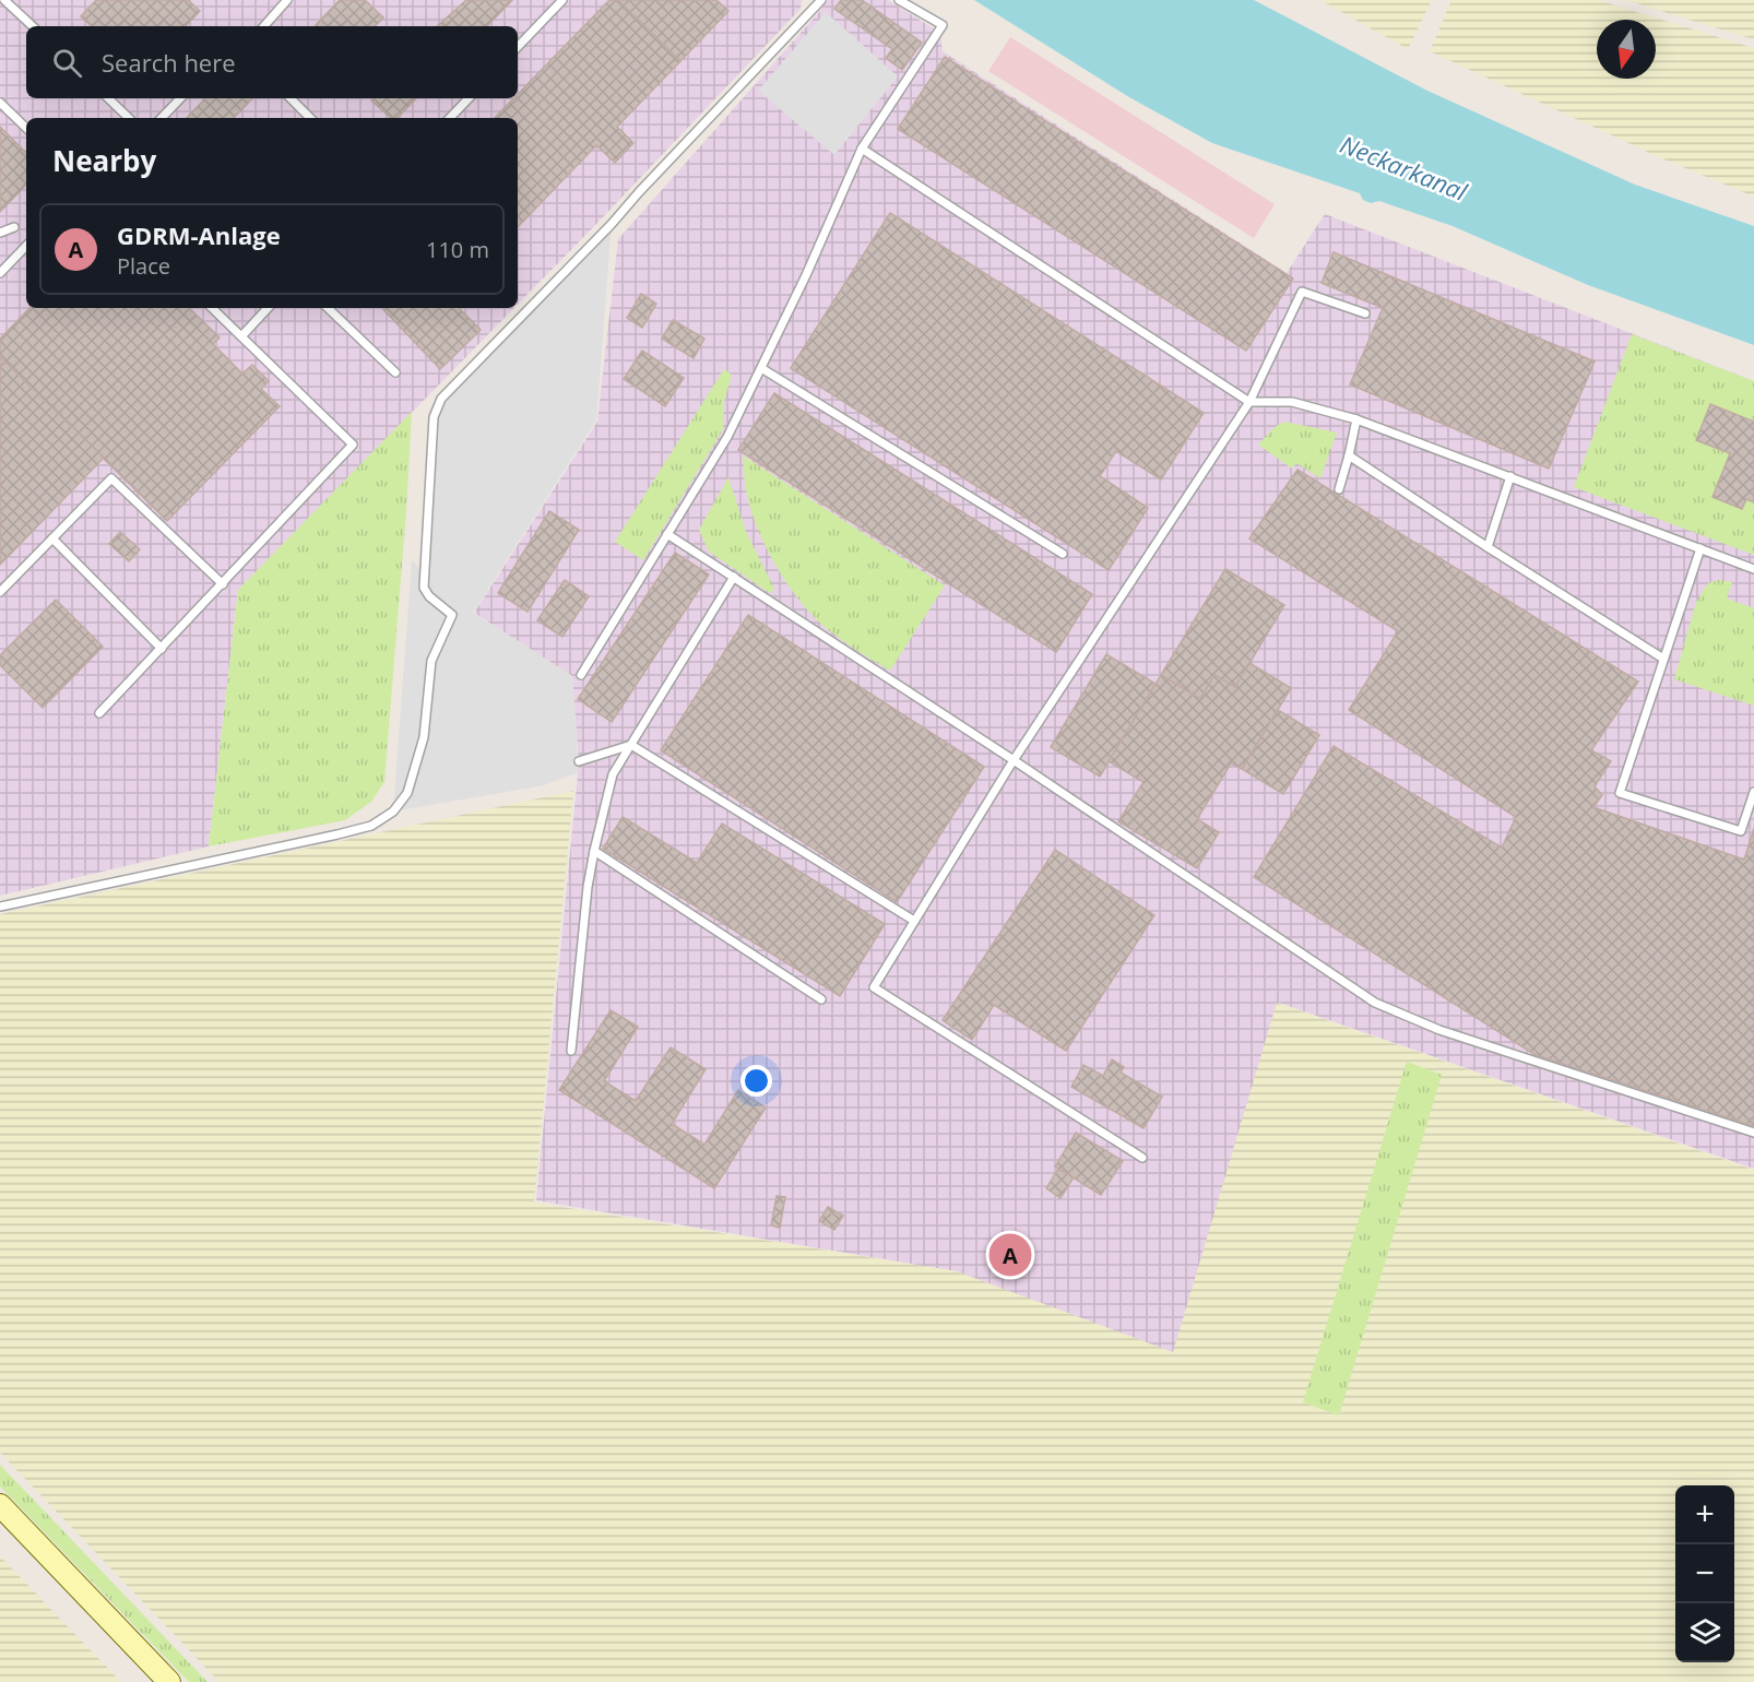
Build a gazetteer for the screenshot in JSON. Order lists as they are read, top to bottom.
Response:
{
  "water": ["Neckarkanal"],
  "north": "bottom",
  "page": {
    "search": "Search here",
    "heading": "Nearby",
    "list": [
      {
        "mark": "A",
        "name": "GDRM-Anlage",
        "note": "Place",
        "value": "110 m"
      }
    ],
    "pins": "A",
    "map_buttons": ["+", "−"]
  }
}
